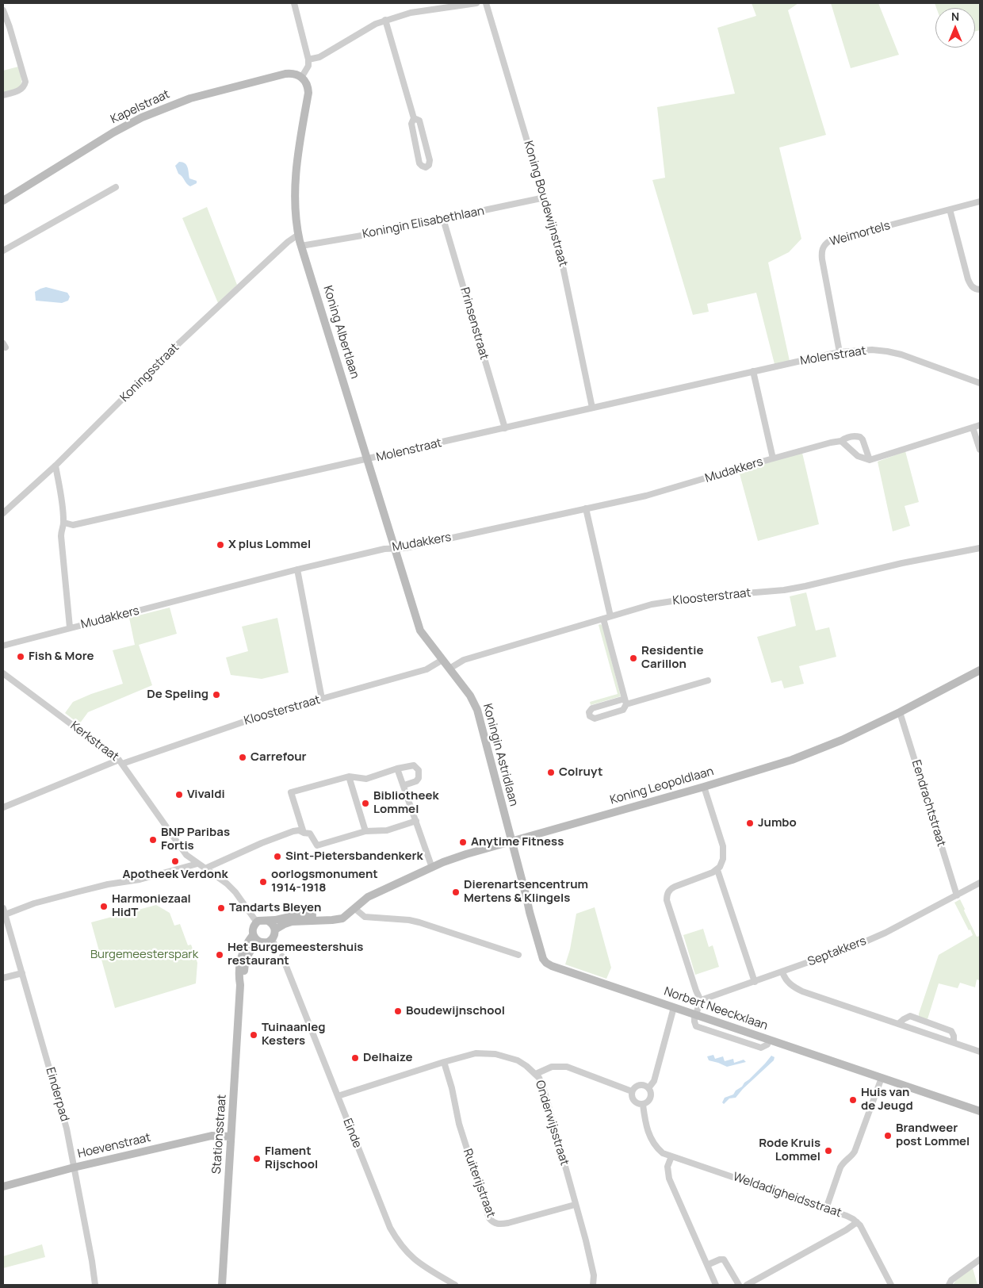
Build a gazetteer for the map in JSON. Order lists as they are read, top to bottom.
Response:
{
  "streets": {
    "main road": [
      "Kapelstraat",
      "Koning Albertlaan",
      "Koningin Astridlaan",
      "Koning Leopoldlaan",
      "Norbert Neeckxlaan",
      "Stationsstraat",
      "Hoevenstraat"
    ],
    "street": [
      "Koning Boudewijnstraat",
      "Koningin Elisabethlaan",
      "Weimortels",
      "Prinsenstraat",
      "Molenstraat",
      "Koningsstraat",
      "Mudakkers",
      "Kloosterstraat",
      "Kerkstraat",
      "Eendrachtstraat",
      "Septakkers",
      "Einderpad",
      "Onderwijsstraat",
      "Einde",
      "Ruiterijstraat",
      "Weldadigheidsstraat"
    ]
  },
  "crossings": [
    ["Kapelstraat", "Koning Albertlaan"],
    ["Koning Boudewijnstraat", "Koningin Elisabethlaan"],
    ["Koning Boudewijnstraat", "Molenstraat"],
    ["Koningin Elisabethlaan", "Prinsenstraat"],
    ["Koningin Elisabethlaan", "Koning Albertlaan"],
    ["Weimortels", "Molenstraat"],
    ["Prinsenstraat", "Molenstraat"],
    ["Koning Albertlaan", "Molenstraat"],
    ["Koning Albertlaan", "Koningsstraat"],
    ["Koning Albertlaan", "Mudakkers"],
    ["Koning Albertlaan", "Kloosterstraat"],
    ["Koning Albertlaan", "Koningin Astridlaan"],
    ["Kloosterstraat", "Kerkstraat"],
    ["Kloosterstraat", "Koningin Astridlaan"],
    ["Kerkstraat", "Stationsstraat"],
    ["Koningin Astridlaan", "Koning Leopoldlaan"],
    ["Koningin Astridlaan", "Norbert Neeckxlaan"],
    ["Koning Leopoldlaan", "Eendrachtstraat"],
    ["Eendrachtstraat", "Septakkers"],
    ["Einderpad", "Hoevenstraat"],
    ["Onderwijsstraat", "Einde"],
    ["Onderwijsstraat", "Ruiterijstraat"],
    ["Stationsstraat", "Hoevenstraat"]
  ],
  "parks": ["Burgemeesterspark"],
  "places": [
    "X plus Lommel",
    "Fish & More",
    "Residentie Carillon",
    "De Speling",
    "Carrefour",
    "Colruyt",
    "Vivaldi",
    "Bibliotheek Lommel",
    "Jumbo",
    "BNP Paribas Fortis",
    "Anytime Fitness",
    "Sint-Pietersbandenkerk",
    "Apotheek Verdonk",
    "oorlogsmonument 1914-1918",
    "Dierenartsencentrum Mertens & Klingels",
    "Harmoniezaal HidT",
    "Tandarts Bleyen",
    "Het Burgemeestershuis restaurant",
    "Boudewijnschool",
    "Tuinaanleg Kesters",
    "Delhaize",
    "Huis van de Jeugd",
    "Brandweer post Lommel",
    "Rode Kruis Lommel",
    "Flament Rijschool"
  ],
  "north": "top"
}
